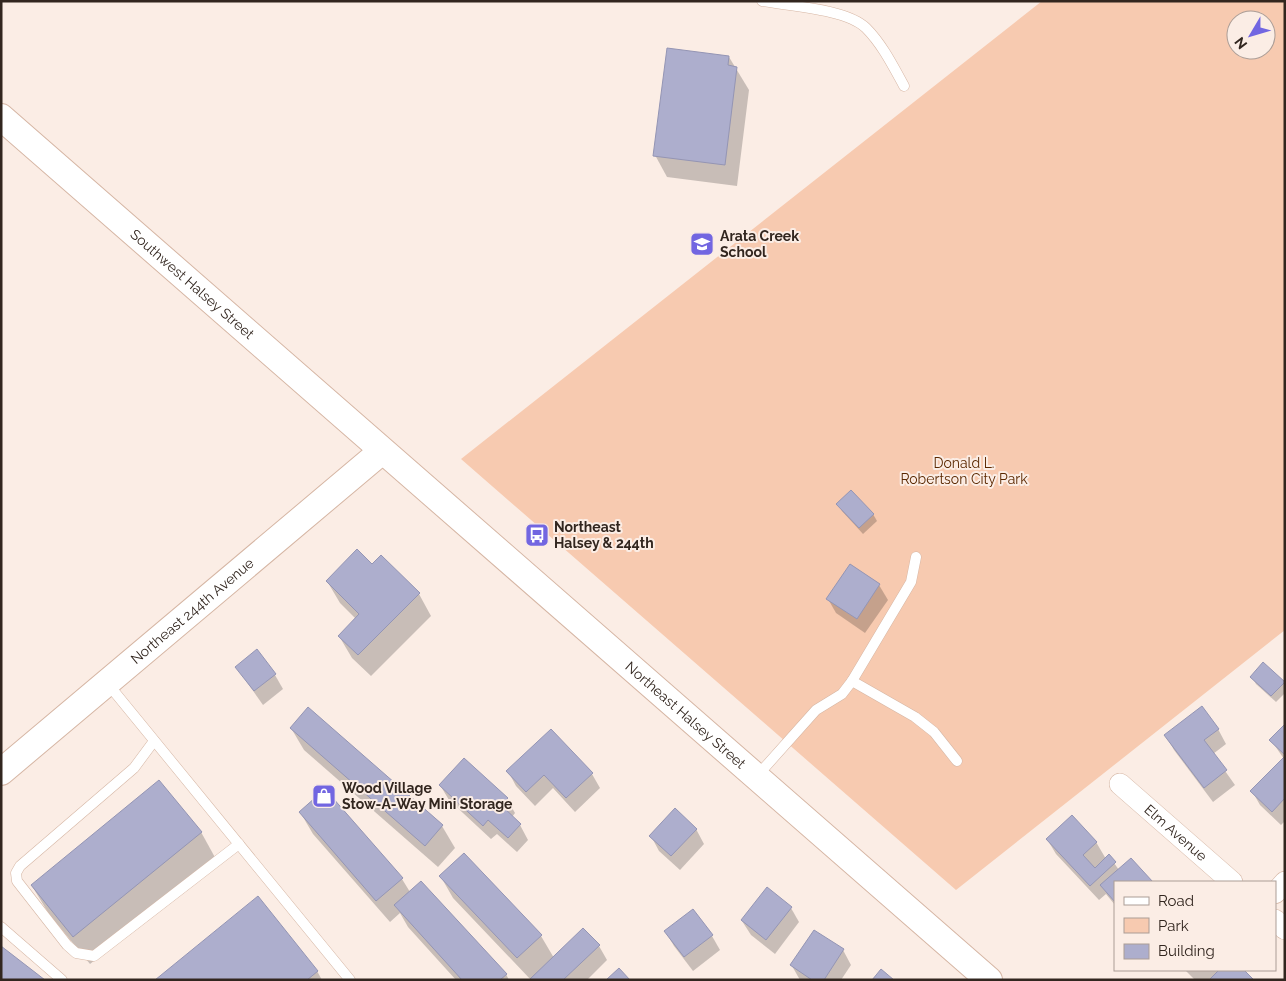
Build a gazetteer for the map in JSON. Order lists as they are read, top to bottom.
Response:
{
  "streets": {
    "street": [
      "Southwest Halsey Street",
      "Northeast 244th Avenue",
      "Northeast Halsey Street",
      "Elm Avenue"
    ]
  },
  "crossings": [
    ["Southwest Halsey Street", "Northeast 244th Avenue"],
    ["Southwest Halsey Street", "Northeast Halsey Street"],
    ["Northeast 244th Avenue", "Northeast Halsey Street"]
  ],
  "parks": ["Donald L. Robertson City Park"],
  "places": {
    "school or university": ["Arata Creek School"],
    "bus stop": ["Northeast Halsey & 244th"],
    "shop": ["Wood Village Stow-A-Way Mini Storage"]
  },
  "legend": ["Road", "Park", "Building"],
  "north": "bottom left"
}
